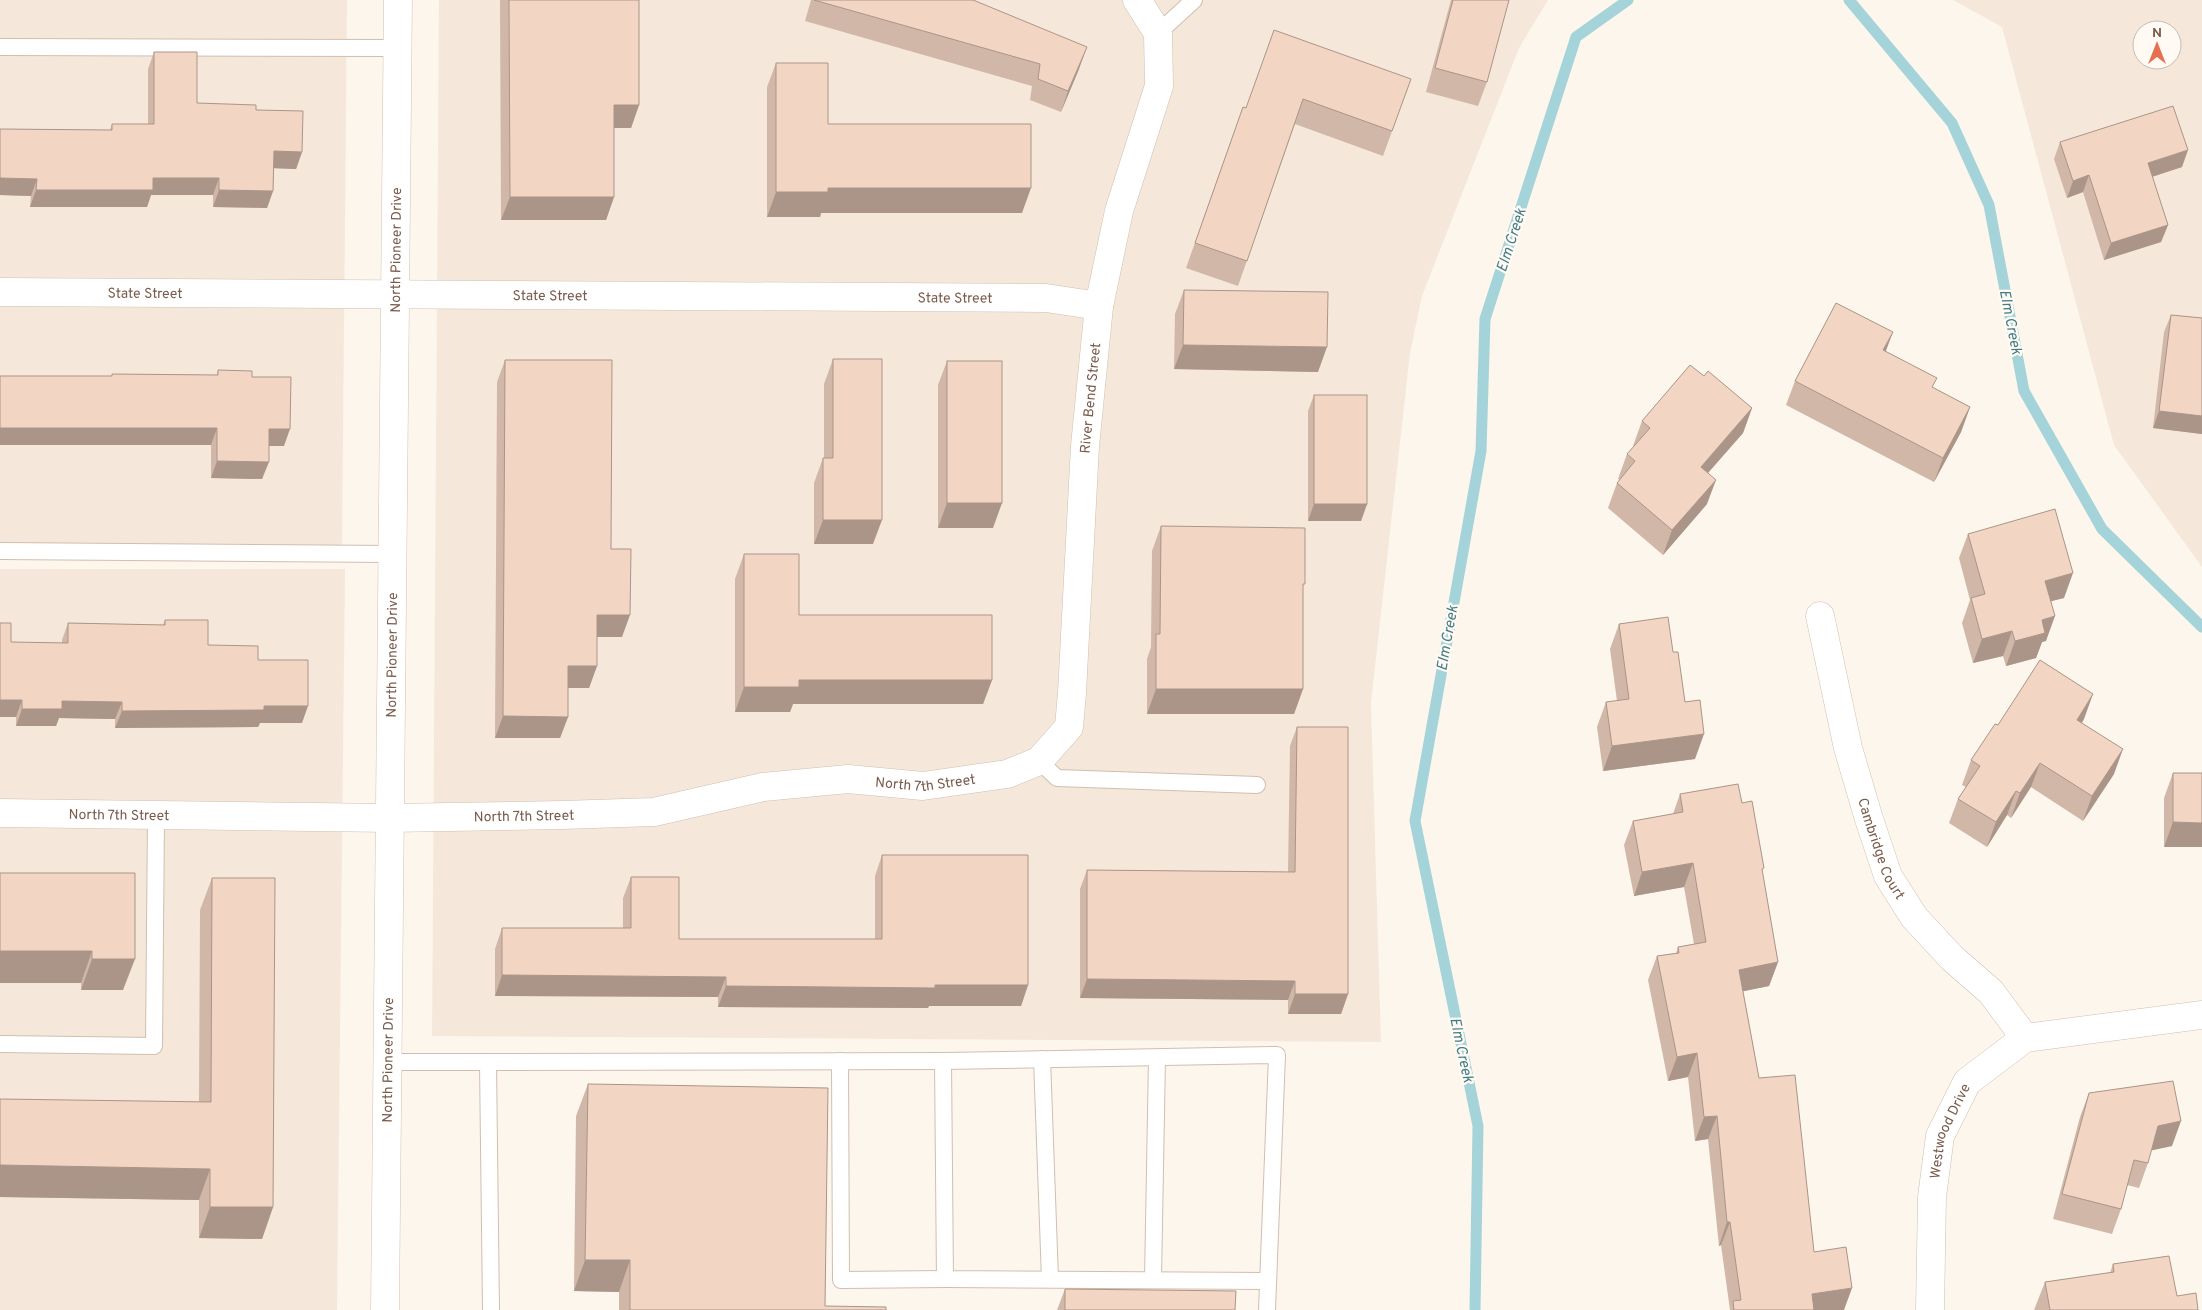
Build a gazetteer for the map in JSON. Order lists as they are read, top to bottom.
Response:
{
  "streets": {
    "street": [
      "North Pioneer Drive",
      "State Street",
      "River Bend Street",
      "North 7th Street",
      "Cambridge Court",
      "Westwood Drive"
    ]
  },
  "crossings": [
    ["North Pioneer Drive", "State Street"],
    ["North Pioneer Drive", "North 7th Street"],
    ["State Street", "River Bend Street"],
    ["River Bend Street", "North 7th Street"],
    ["Cambridge Court", "Westwood Drive"]
  ],
  "water": ["Elm Creek"],
  "north": "top"
}
